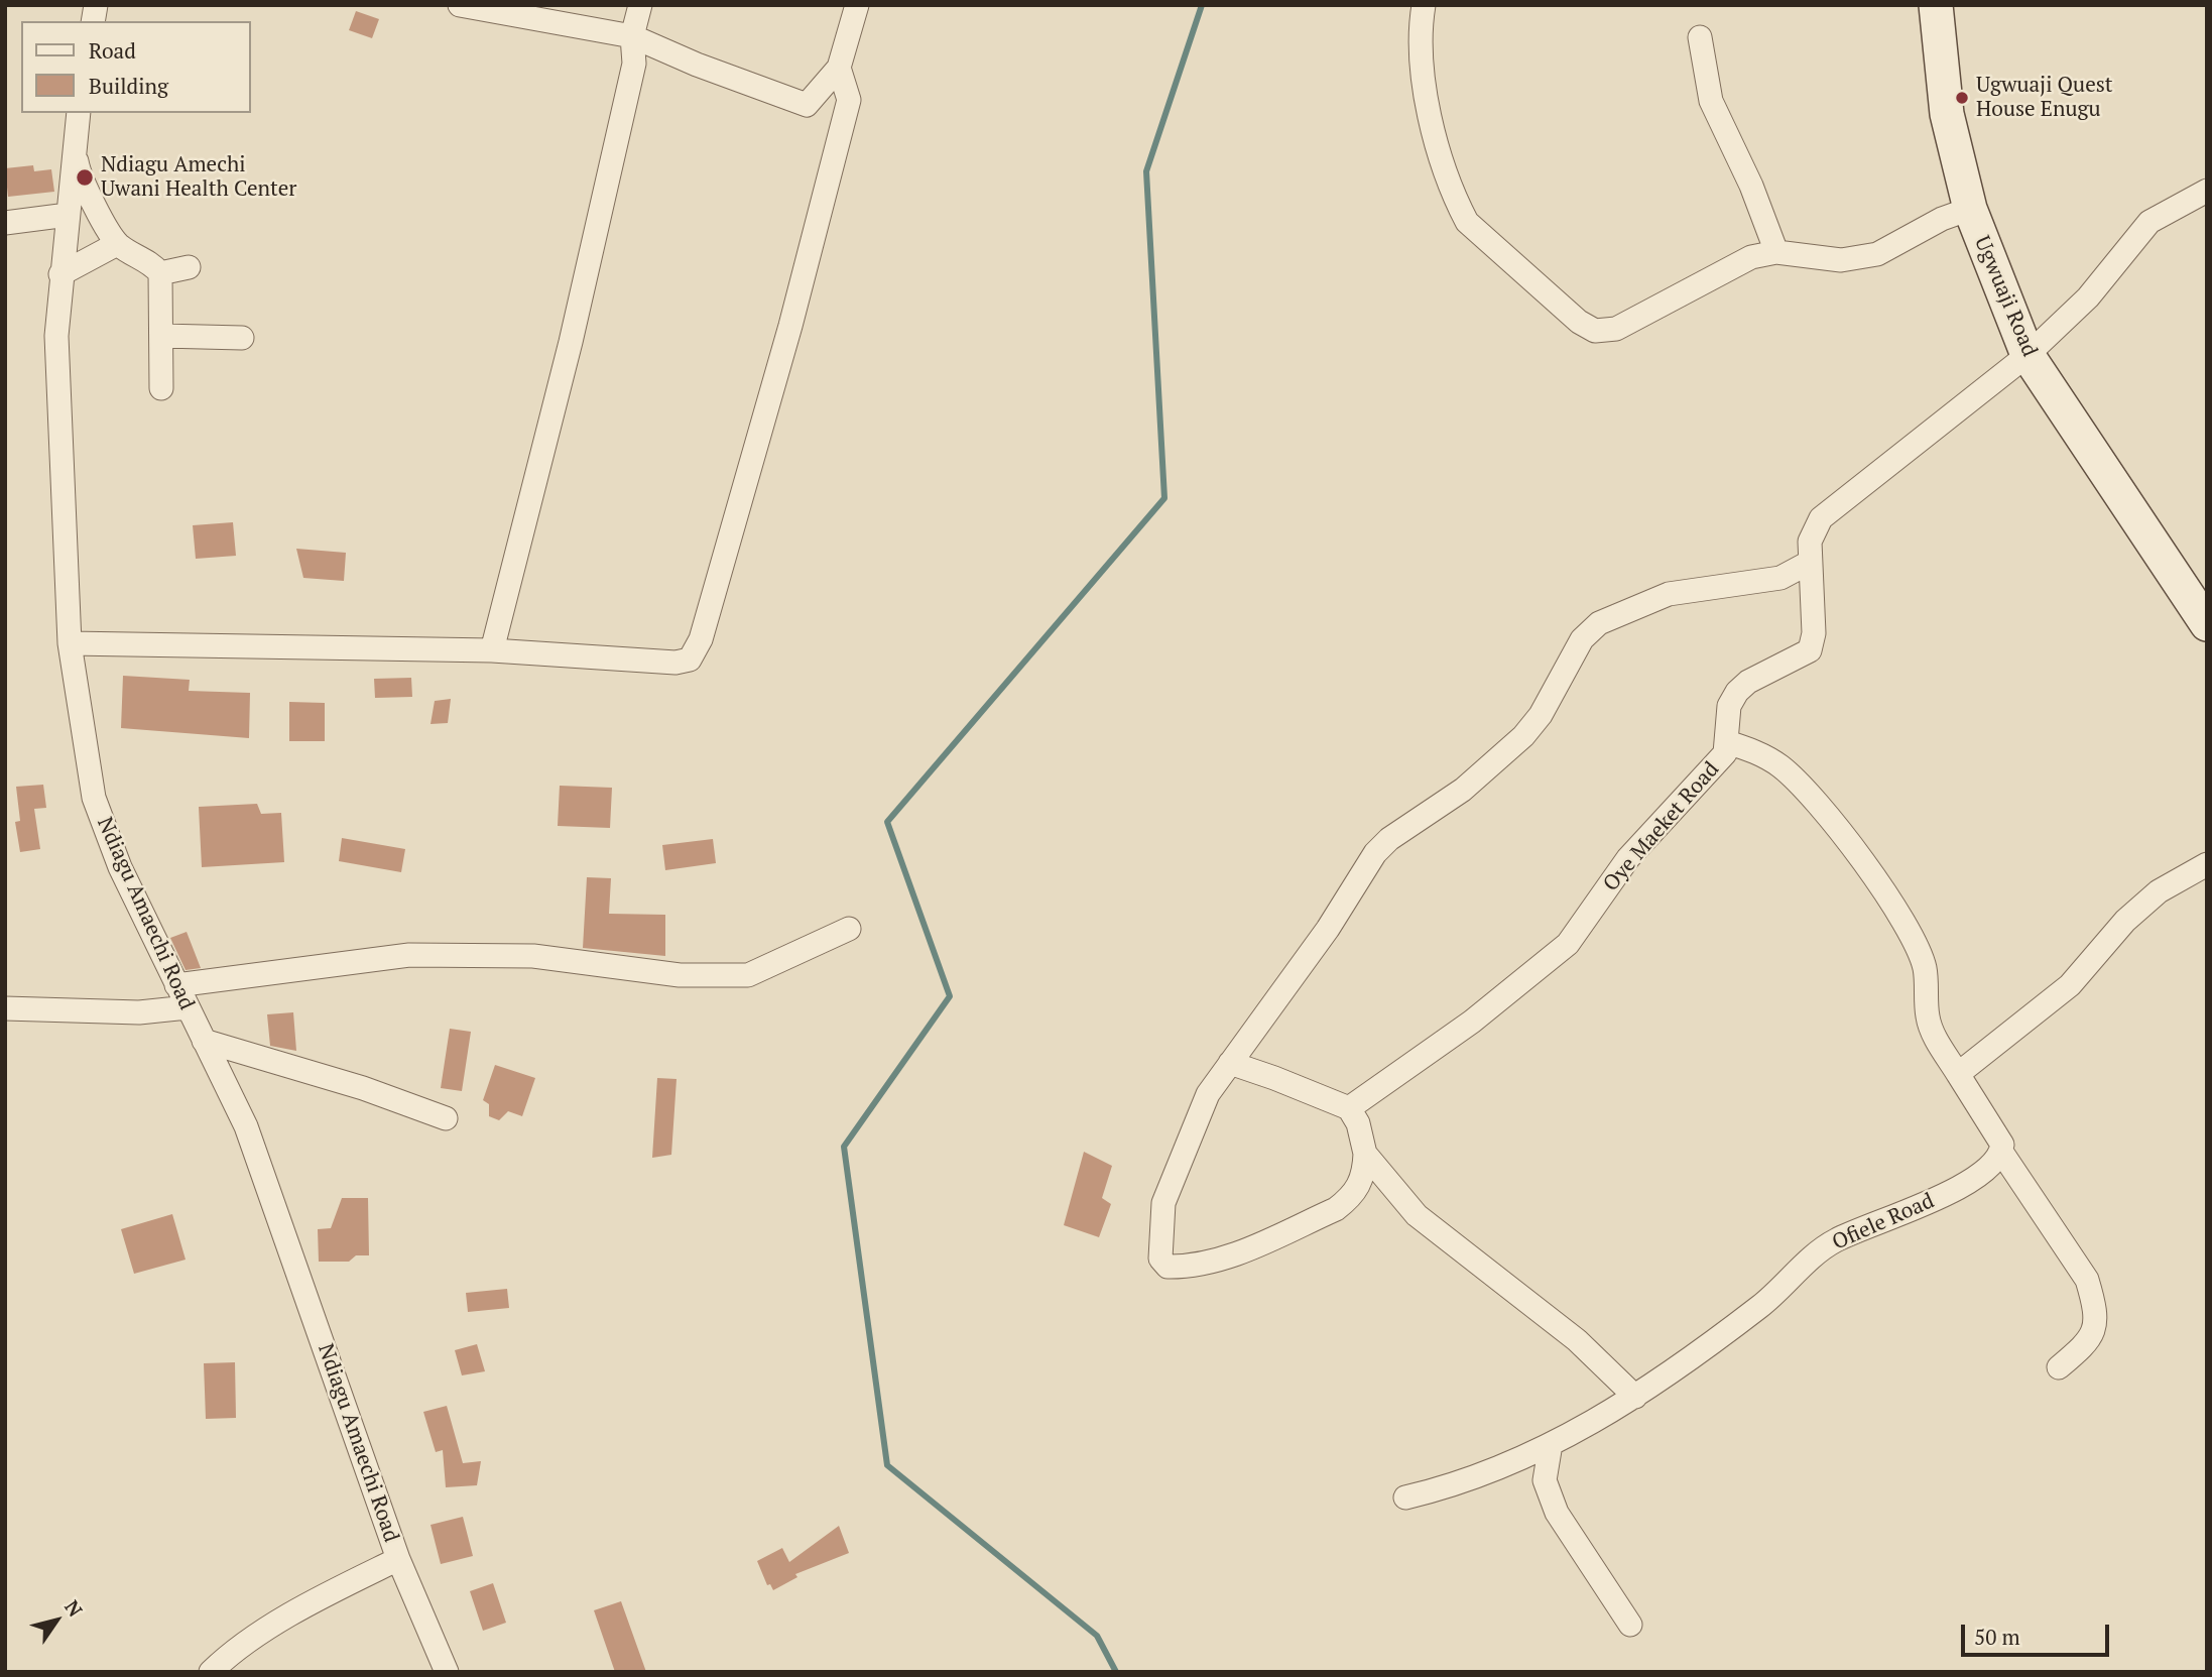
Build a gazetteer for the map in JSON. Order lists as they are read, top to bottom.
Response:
{
  "streets": {
    "main road": ["Ugwuaji Road"],
    "street": ["Oye Maeket Road", "Ndiagu Amaechi Road", "Ofiele Road"]
  },
  "crossings": [
    ["Ugwuaji Road", "Oye Maeket Road"]
  ],
  "places": ["Ugwuaji Quest House Enugu", "Ndiagu Amechi Uwani Health Center"],
  "legend": ["Road", "Building"],
  "scale_bar": "50 m",
  "north": "top right"
}
